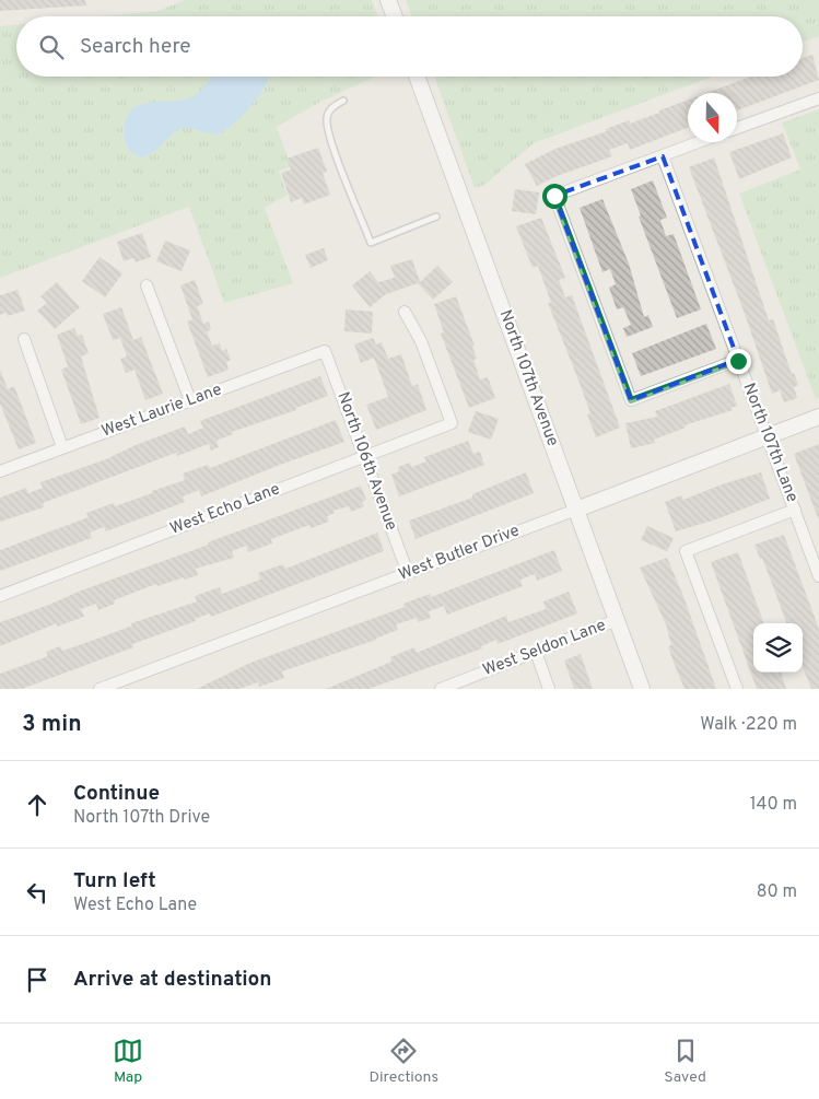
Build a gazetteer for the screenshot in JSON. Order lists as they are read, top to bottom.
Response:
{
  "streets": {
    "street": [
      "North 107th Avenue",
      "West Laurie Lane",
      "North 107th Lane",
      "North 106th Avenue",
      "West Echo Lane",
      "West Butler Drive",
      "West Seldon Lane"
    ]
  },
  "crossings": [
    ["North 107th Avenue", "West Butler Drive"],
    ["North 107th Avenue", "West Seldon Lane"],
    ["West Laurie Lane", "North 106th Avenue"],
    ["North 107th Lane", "West Butler Drive"],
    ["North 106th Avenue", "West Echo Lane"],
    ["North 106th Avenue", "West Butler Drive"]
  ],
  "north": "bottom",
  "page": {
    "search": "Search here",
    "heading": ["3 min", "Walk · 220 m"],
    "list": [
      ["Continue", "North 107th Drive", "140 m"],
      ["Turn left", "West Echo Lane", "80 m"],
      "Arrive at destination"
    ],
    "nav": ["Map", "Directions", "Saved"]
  }
}
